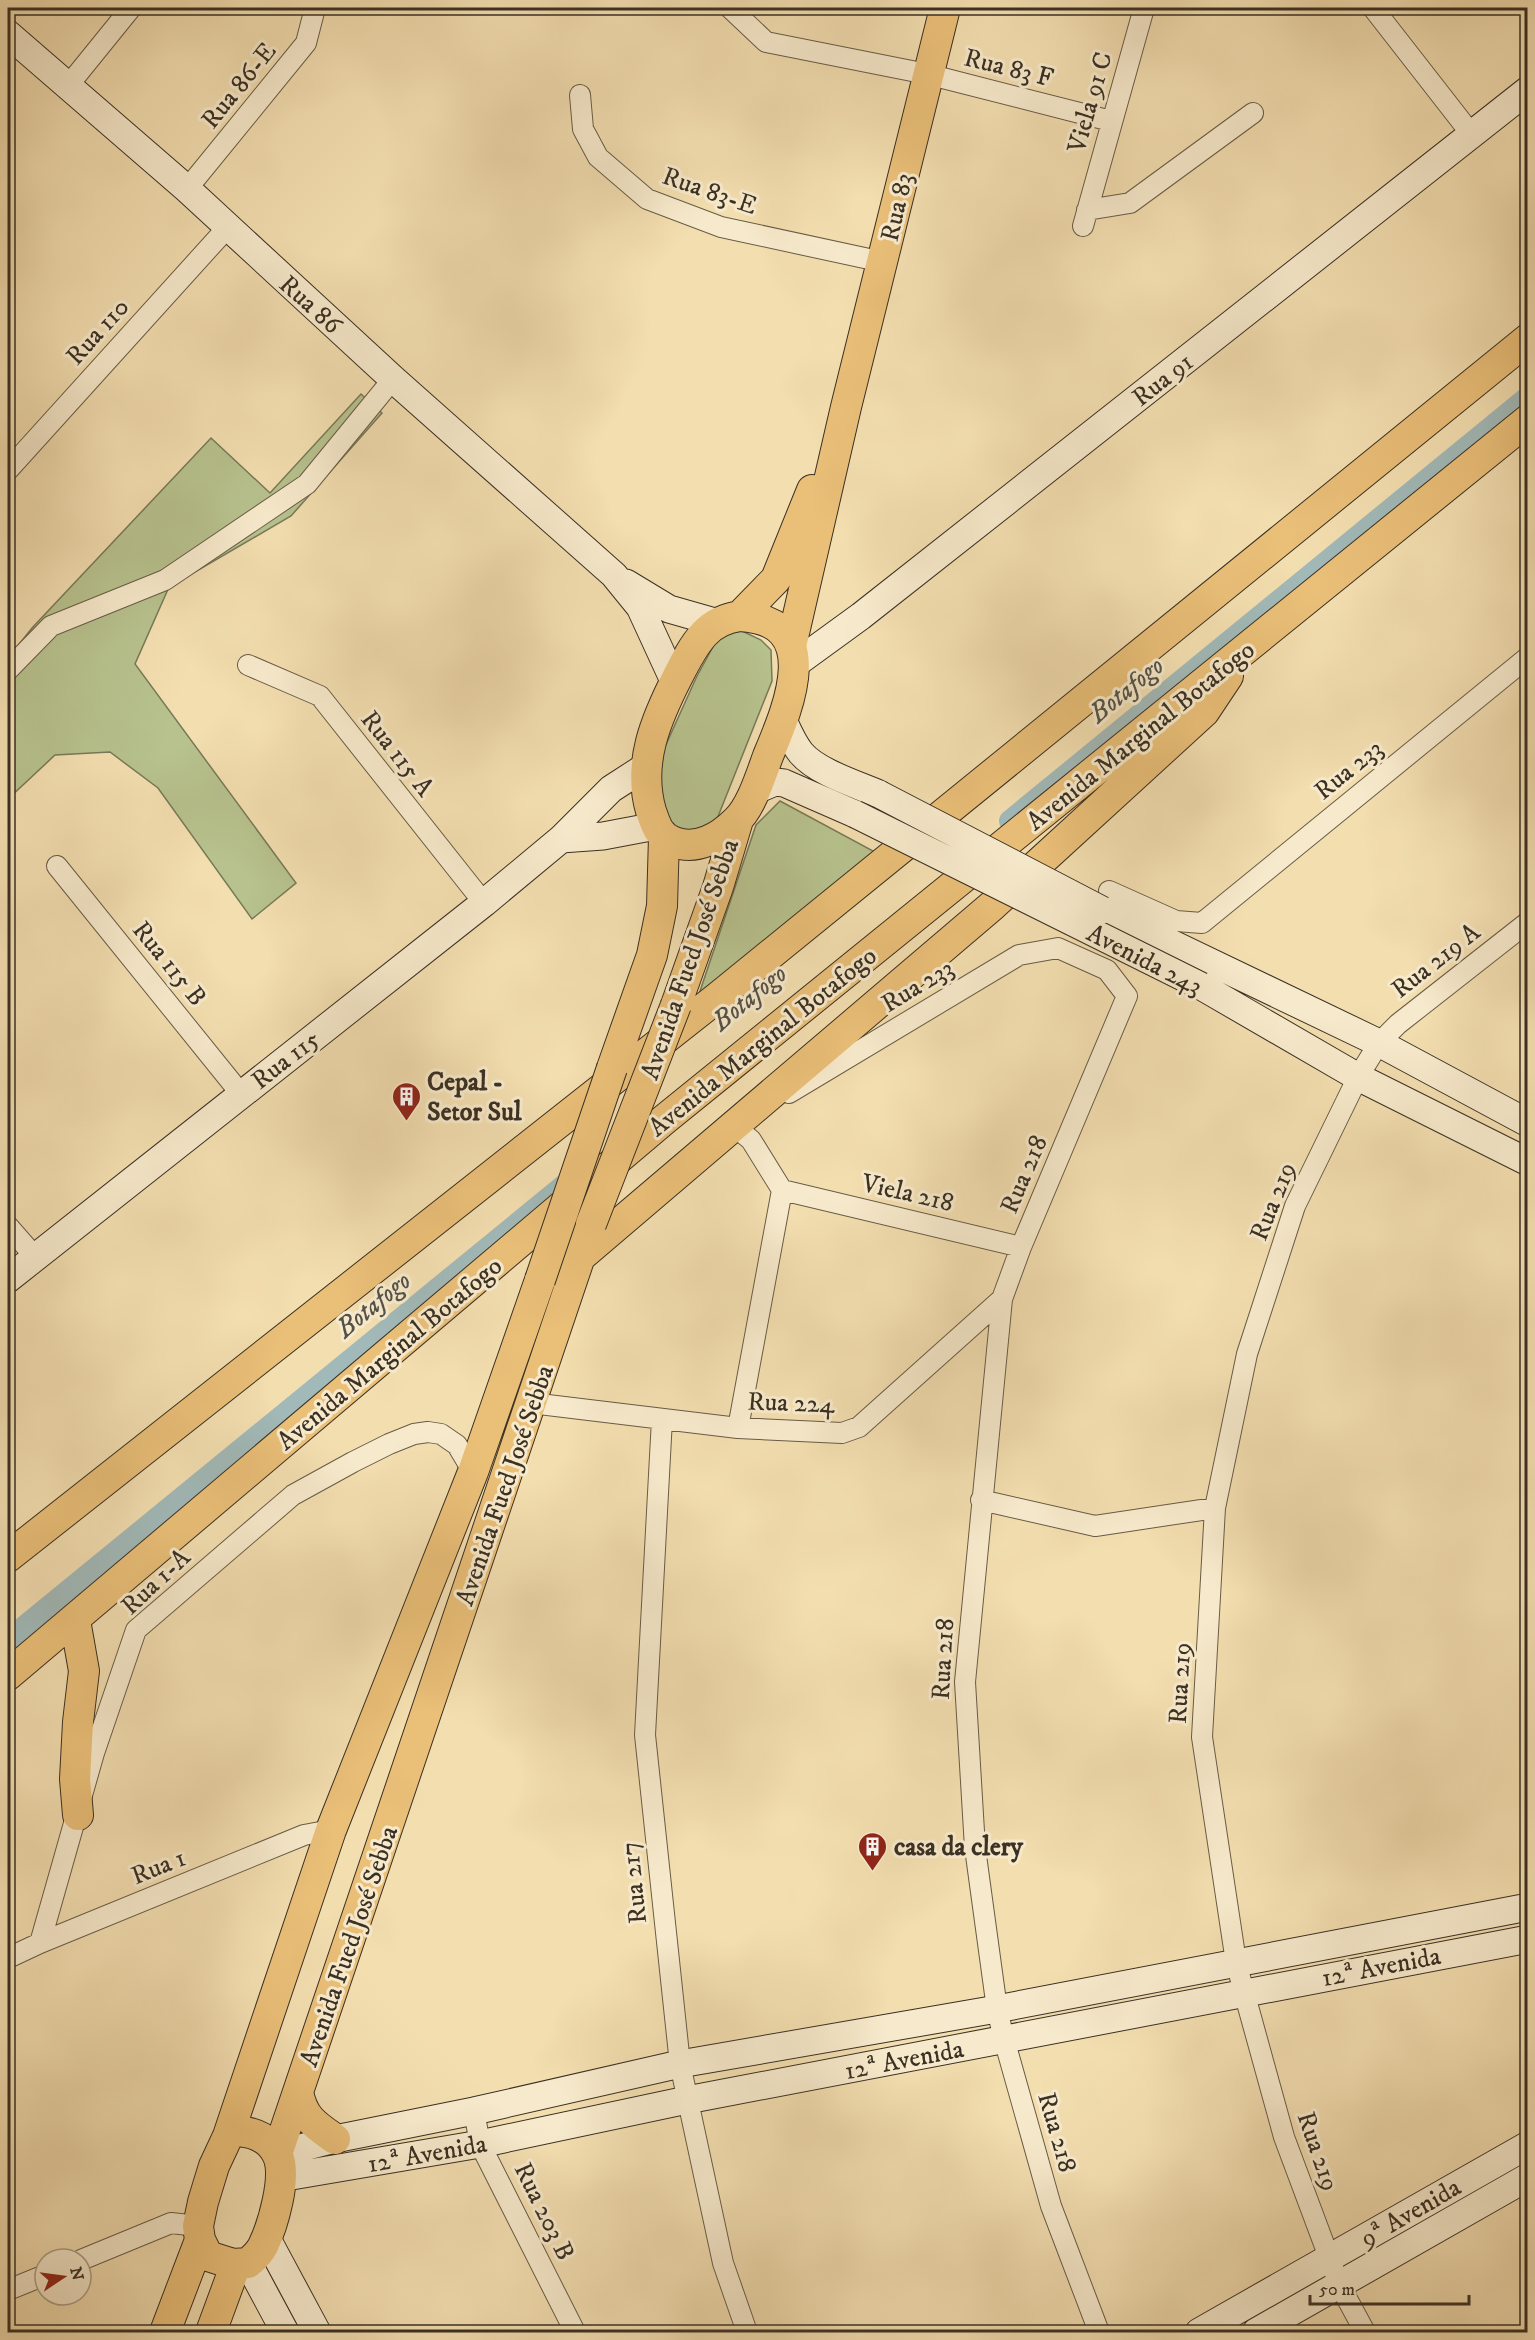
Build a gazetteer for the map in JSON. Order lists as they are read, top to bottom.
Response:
{
  "streets": {
    "main road": ["Rua 83", "Avenida Marginal Botafogo", "Avenida Fued José Sebba"],
    "street": [
      "Rua 83 F",
      "Rua 86-E",
      "Viela 91 C",
      "Rua 83-E",
      "Rua 86",
      "Rua 110",
      "Rua 91",
      "Rua 115 A",
      "Rua 233",
      "Avenida 243",
      "Rua 219 A",
      "Rua 115 B",
      "Rua 115",
      "Rua 218",
      "Viela 218",
      "Rua 219",
      "Rua 224",
      "Rua 1-A",
      "Rua 1",
      "Rua 217",
      "12ª Avenida",
      "Rua 203 B",
      "9ª Avenida"
    ]
  },
  "crossings": [
    ["Rua 83 F", "Viela 91 C"],
    ["Rua 83 F", "Rua 83"],
    ["Rua 86-E", "Rua 86"],
    ["Rua 83-E", "Rua 83"],
    ["Rua 83", "Rua 86"],
    ["Rua 83", "Rua 91"],
    ["Rua 83", "Avenida Fued José Sebba"],
    ["Rua 83", "Avenida 243"],
    ["Rua 86", "Rua 110"],
    ["Rua 86", "Avenida Fued José Sebba"],
    ["Rua 115 A", "Rua 115"],
    ["Rua 233", "Avenida 243"],
    ["Rua 233", "Rua 218"],
    ["Avenida Fued José Sebba", "Rua 115"],
    ["Avenida Fued José Sebba", "Rua 224"],
    ["Avenida Fued José Sebba", "Rua 1-A"],
    ["Avenida Fued José Sebba", "Rua 1"],
    ["Avenida Fued José Sebba", "12ª Avenida"],
    ["Avenida 243", "Rua 219 A"],
    ["Avenida 243", "Rua 219"],
    ["Rua 219 A", "Rua 219"],
    ["Rua 115 B", "Rua 115"],
    ["Rua 218", "Viela 218"],
    ["Rua 218", "Rua 224"],
    ["Rua 218", "12ª Avenida"],
    ["Rua 219", "12ª Avenida"],
    ["Rua 219", "9ª Avenida"],
    ["Rua 224", "Rua 217"],
    ["Rua 1-A", "Rua 1"],
    ["Rua 217", "12ª Avenida"],
    ["12ª Avenida", "Rua 203 B"]
  ],
  "water": ["Botafogo"],
  "places": {
    "building": ["Cepal - Setor Sul", "casa da clery"]
  },
  "scale_bar": "50 m",
  "north": "right"
}
